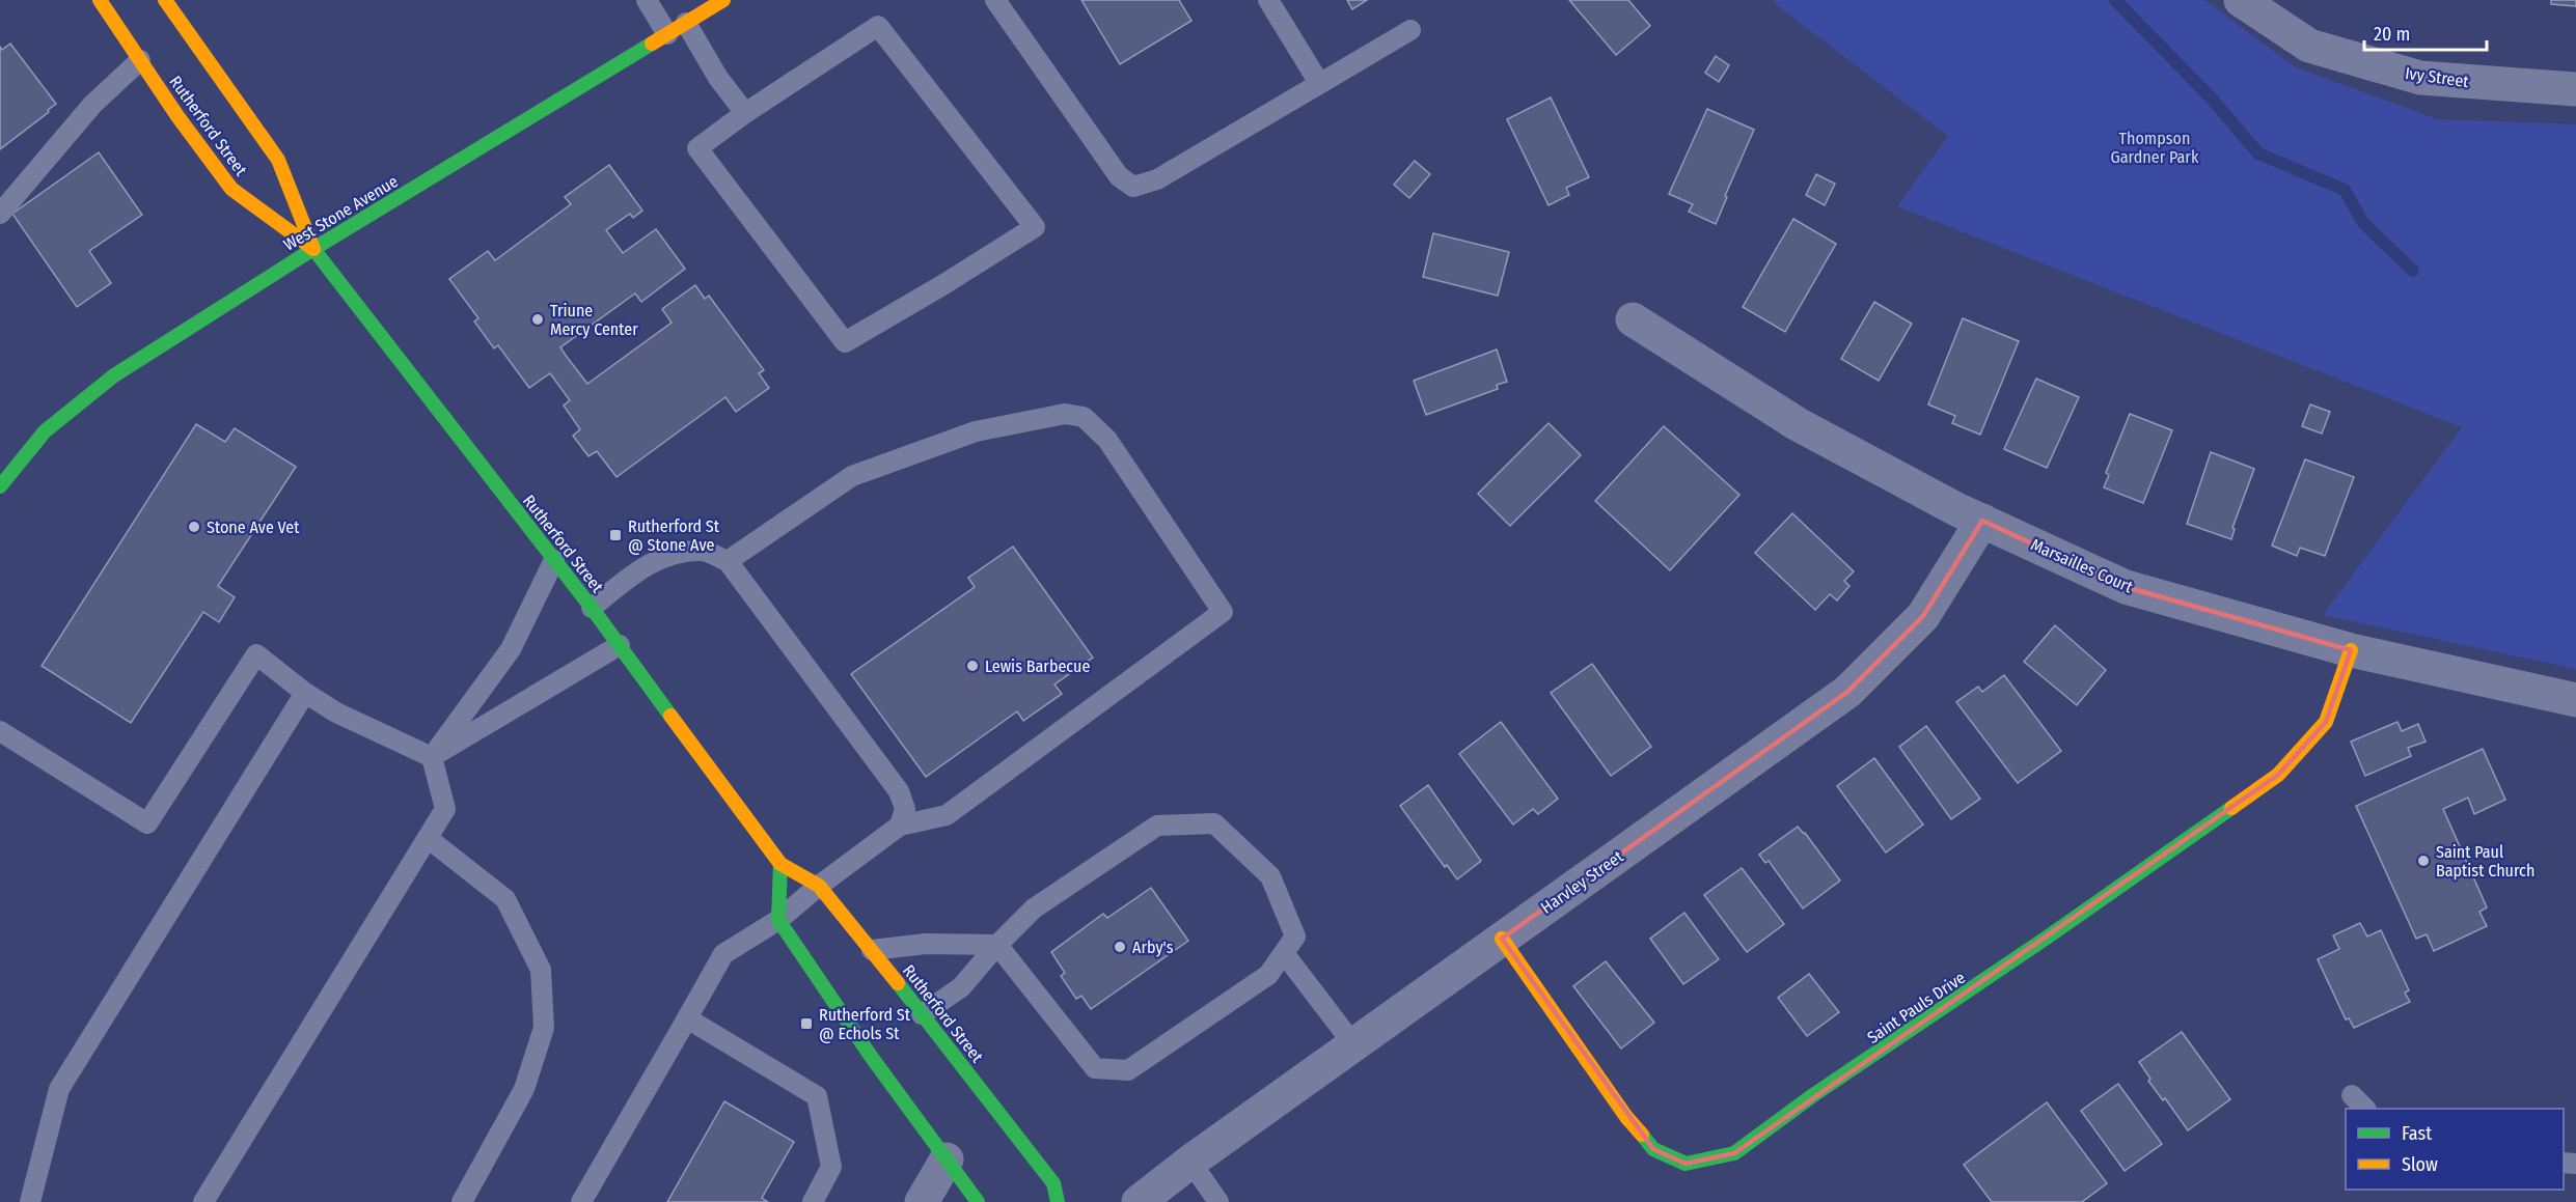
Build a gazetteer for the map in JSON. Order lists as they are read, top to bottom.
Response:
{
  "streets": {
    "main road": ["Rutherford Street", "West Stone Avenue", "Saint Pauls Drive"],
    "street": ["Ivy Street", "Marsailles Court", "Harvley Street"]
  },
  "crossings": [
    ["Rutherford Street", "West Stone Avenue"],
    ["Marsailles Court", "Harvley Street"],
    ["Marsailles Court", "Saint Pauls Drive"],
    ["Harvley Street", "Saint Pauls Drive"]
  ],
  "parks": ["Thompson Gardner Park"],
  "places": {
    "other": [
      "Triune Mercy Center",
      "Stone Ave Vet",
      "Lewis Barbecue",
      "Saint Paul Baptist Church",
      "Arby's"
    ],
    "transit": ["Rutherford St @ Stone Ave", "Rutherford St @ Echols St"]
  },
  "legend": ["Fast", "Slow"],
  "scale_bar": "20 m"
}
